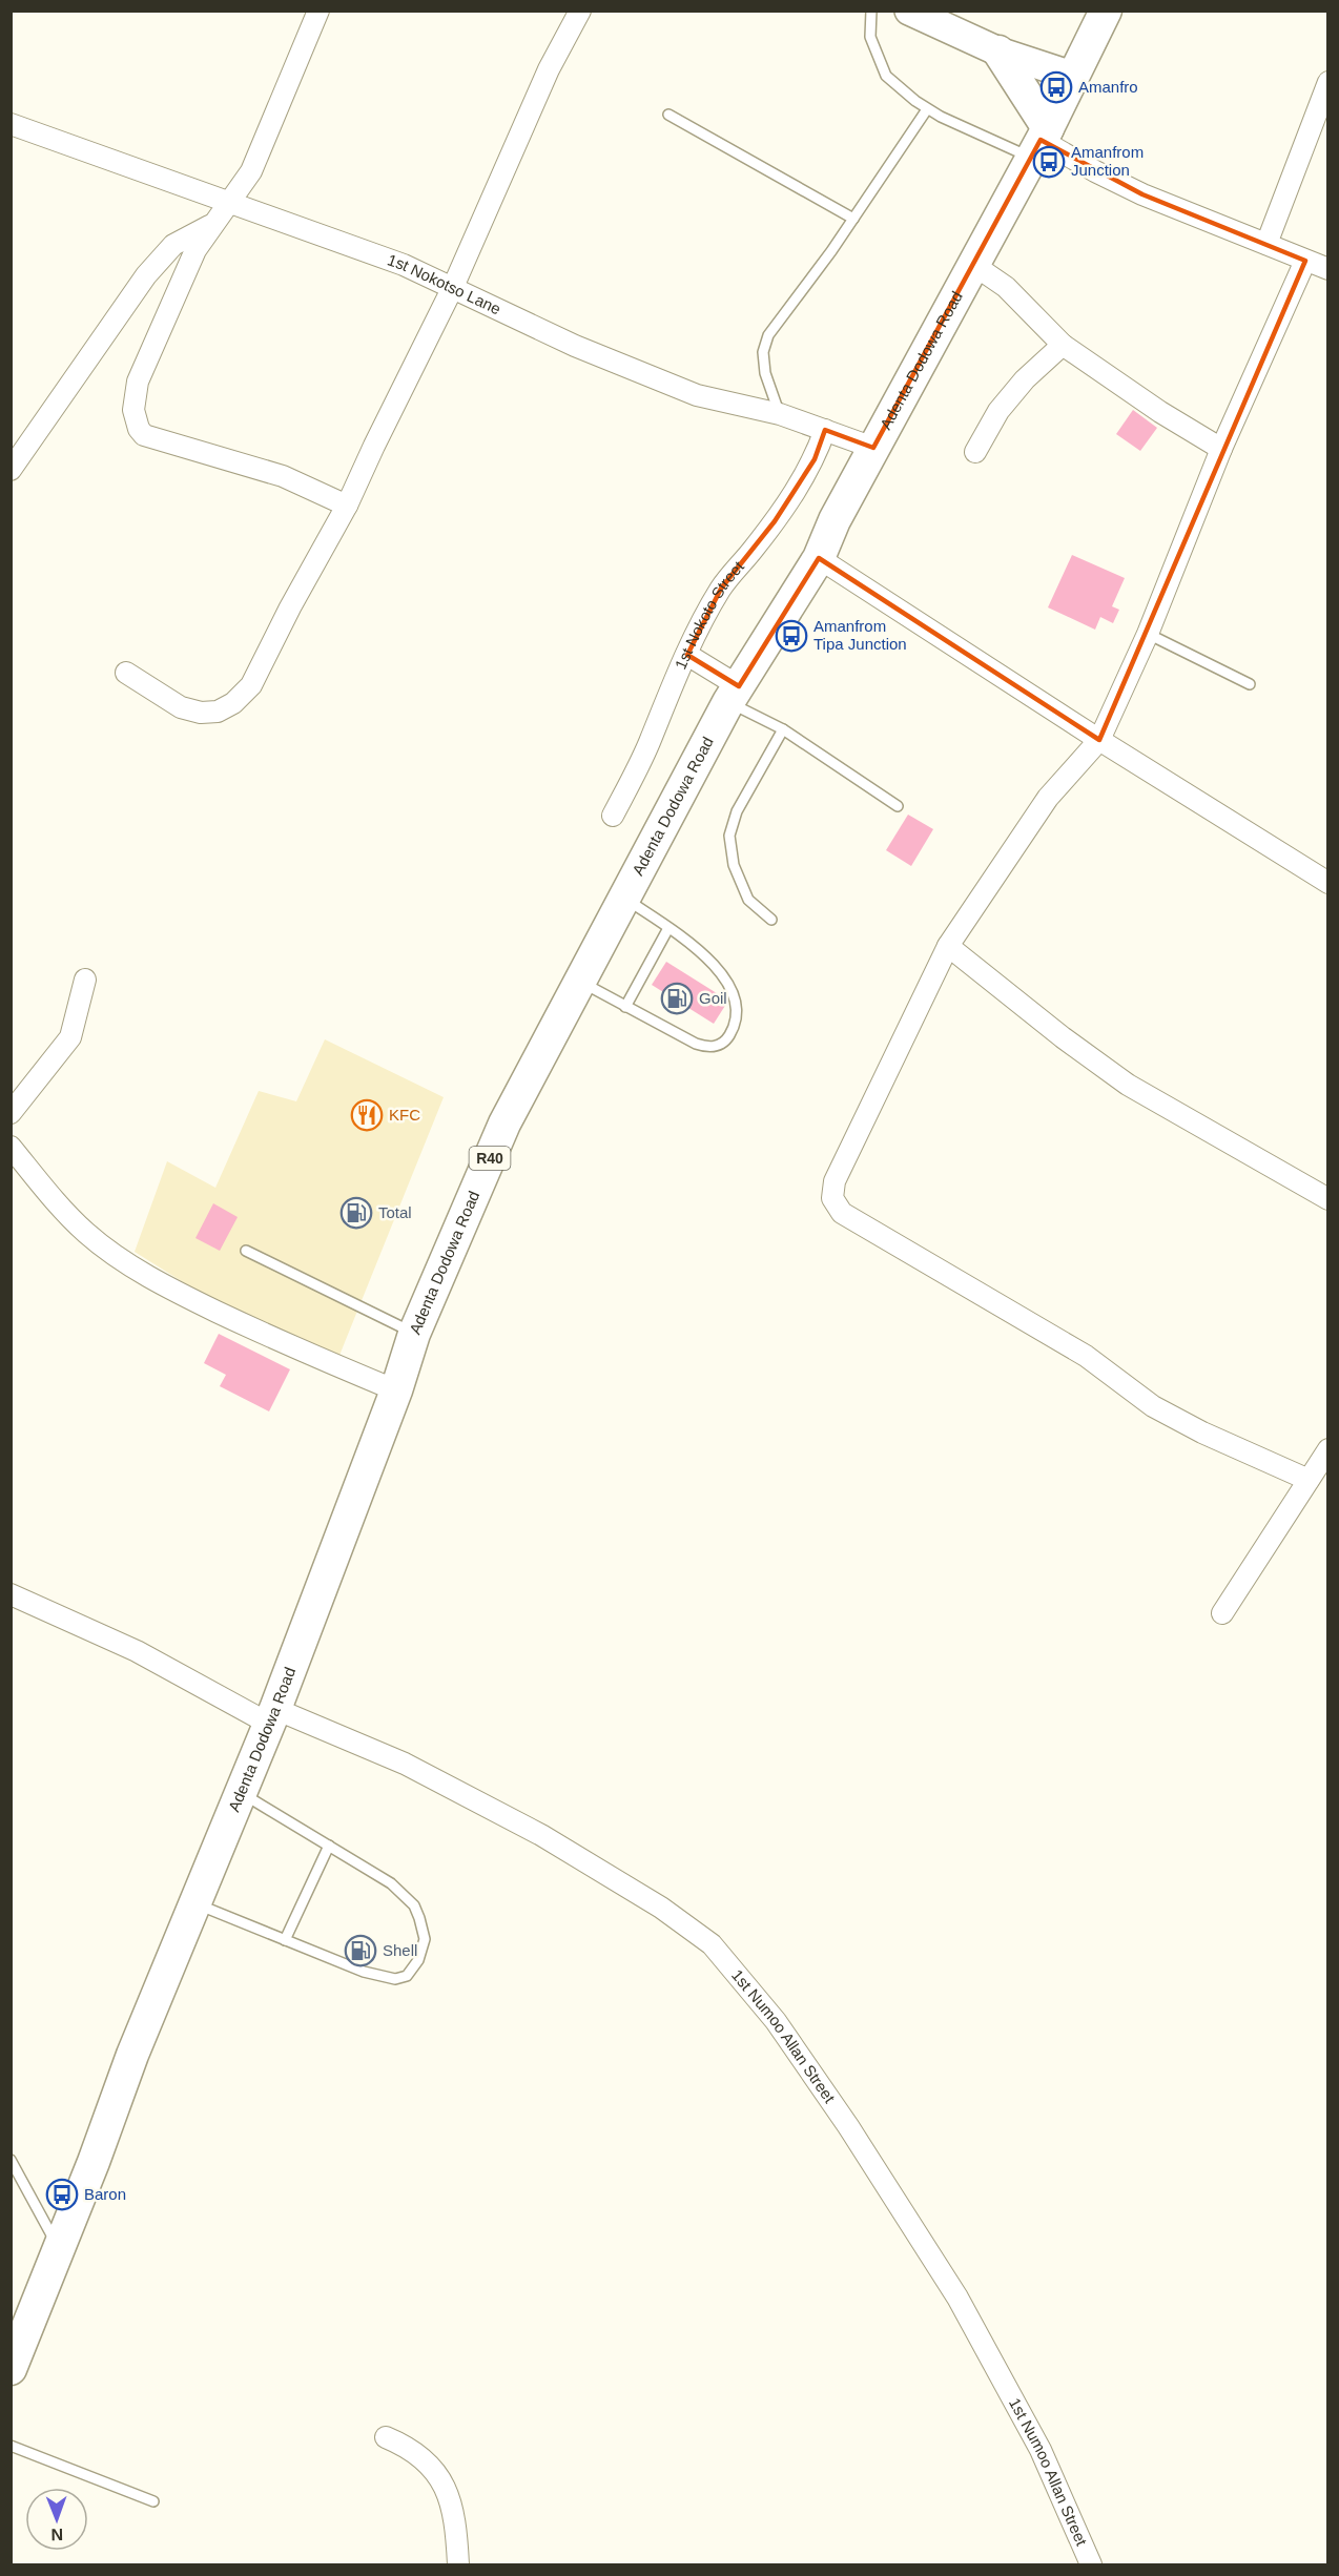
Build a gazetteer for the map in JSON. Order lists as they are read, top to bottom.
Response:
{
  "streets": {
    "main road": ["Adenta Dodowa Road", "R40"],
    "street": ["1st Nokotso Lane", "1st Nokoto Street", "1st Numoo Allan Street"]
  },
  "crossings": [
    ["1st Nokotso Lane", "Adenta Dodowa Road"],
    ["1st Nokotso Lane", "1st Nokoto Street"],
    ["Adenta Dodowa Road", "1st Numoo Allan Street"]
  ],
  "places": {
    "bus stop": [
      "Amanfro",
      "Amanfrom Junction",
      "Amanfrom Tipa Junction",
      "Baron"
    ],
    "fuel station": ["Goil", "Total", "Shell"],
    "restaurant": ["KFC"]
  },
  "north": "bottom"
}
